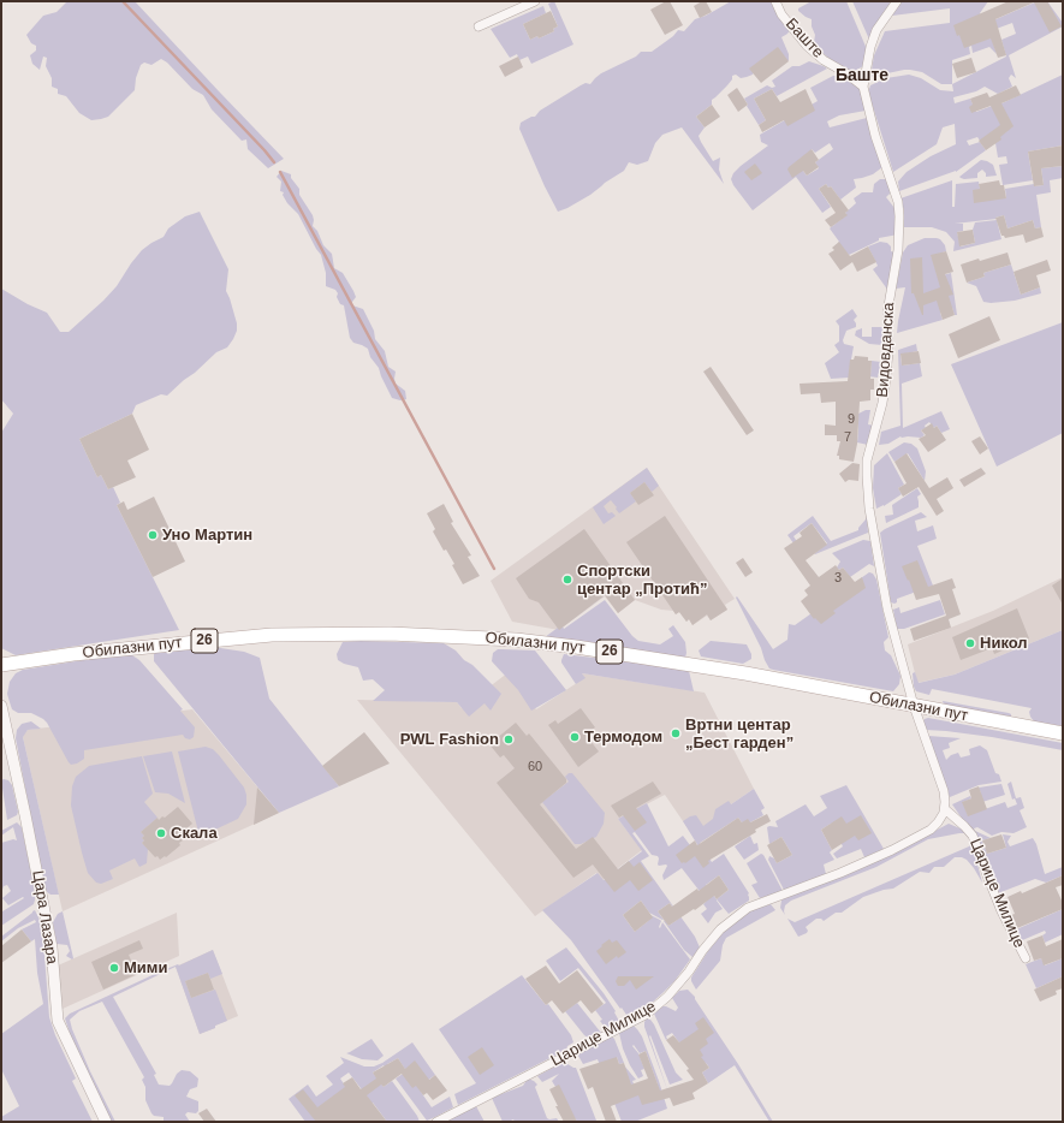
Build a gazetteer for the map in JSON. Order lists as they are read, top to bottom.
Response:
{
  "streets": {
    "main road": ["26", "Обилазни пут"],
    "street": [
      "Баште",
      "Видовданска",
      "Царице Милице",
      "Цара Лазара"
    ]
  },
  "crossings": [
    ["Баште", "Видовданска"],
    ["Видовданска", "Обилазни пут"]
  ],
  "districts": ["Баште"],
  "places": [
    "Уно Мартин",
    "Спортски центар „Протић”",
    "Никол",
    "Вртни центар „Бест гарден”",
    "Термодом",
    "PWL Fashion",
    "Скала",
    "Мими"
  ],
  "house_numbers": [
    "9",
    "7",
    "3",
    "60"
  ]
}
